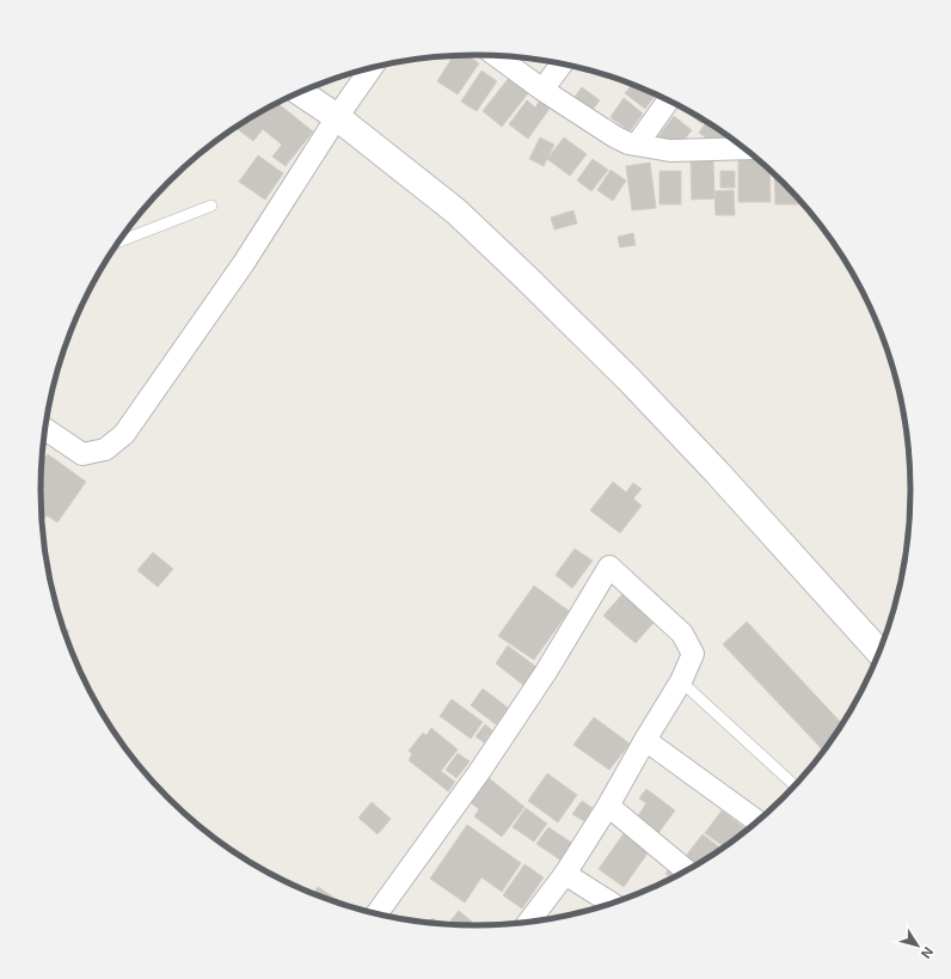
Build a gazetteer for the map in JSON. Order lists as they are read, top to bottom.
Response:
{
  "north": "bottom right"
}
